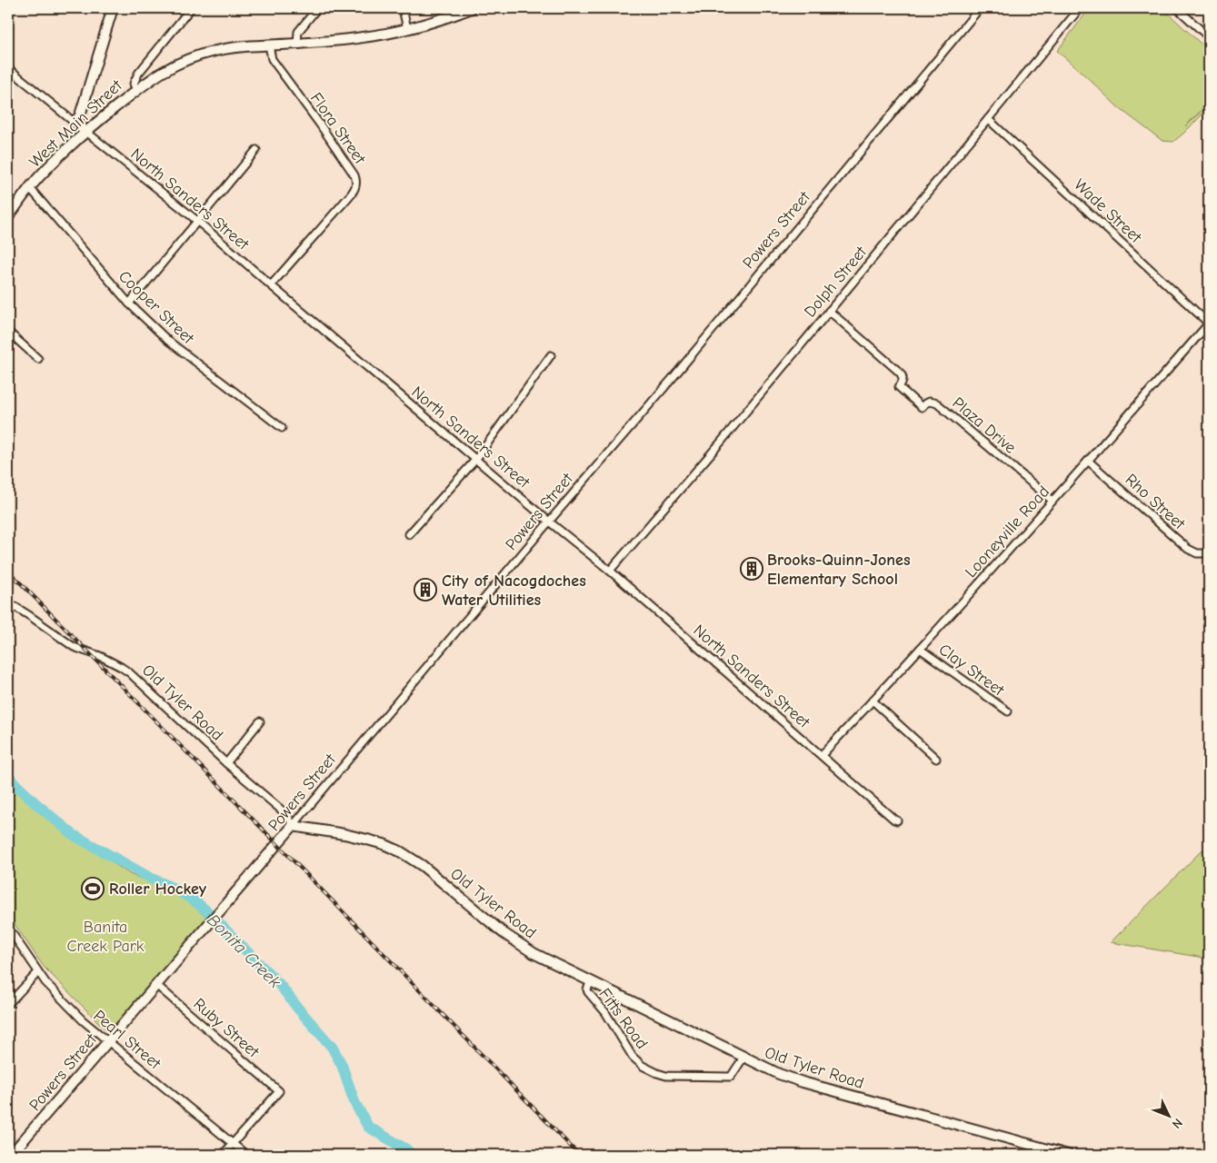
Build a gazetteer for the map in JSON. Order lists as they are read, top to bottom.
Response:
{
  "streets": {
    "street": [
      "West Main Street",
      "Flora Street",
      "North Sanders Street",
      "Wade Street",
      "Powers Street",
      "Dolph Street",
      "Cooper Street",
      "Plaza Drive",
      "Rho Street",
      "Looneyville Road",
      "Clay Street",
      "Old Tyler Road",
      "Fitts Road",
      "Ruby Street",
      "Pearl Street"
    ]
  },
  "crossings": [
    ["West Main Street", "North Sanders Street"],
    ["West Main Street", "Cooper Street"],
    ["Flora Street", "North Sanders Street"],
    ["North Sanders Street", "Powers Street"],
    ["North Sanders Street", "Dolph Street"],
    ["North Sanders Street", "Looneyville Road"],
    ["Wade Street", "Dolph Street"],
    ["Wade Street", "Looneyville Road"],
    ["Powers Street", "Old Tyler Road"],
    ["Powers Street", "Ruby Street"],
    ["Powers Street", "Pearl Street"],
    ["Dolph Street", "Plaza Drive"],
    ["Plaza Drive", "Looneyville Road"],
    ["Rho Street", "Looneyville Road"],
    ["Looneyville Road", "Clay Street"],
    ["Old Tyler Road", "Fitts Road"],
    ["Ruby Street", "Pearl Street"]
  ],
  "water": ["Bonita Creek"],
  "parks": ["Banita Creek Park"],
  "places": {
    "building": ["Brooks-Quinn-Jones Elementary School", "City of Nacogdoches Water Utilities"],
    "sports": ["Roller Hockey"]
  },
  "north": "bottom right"
}
